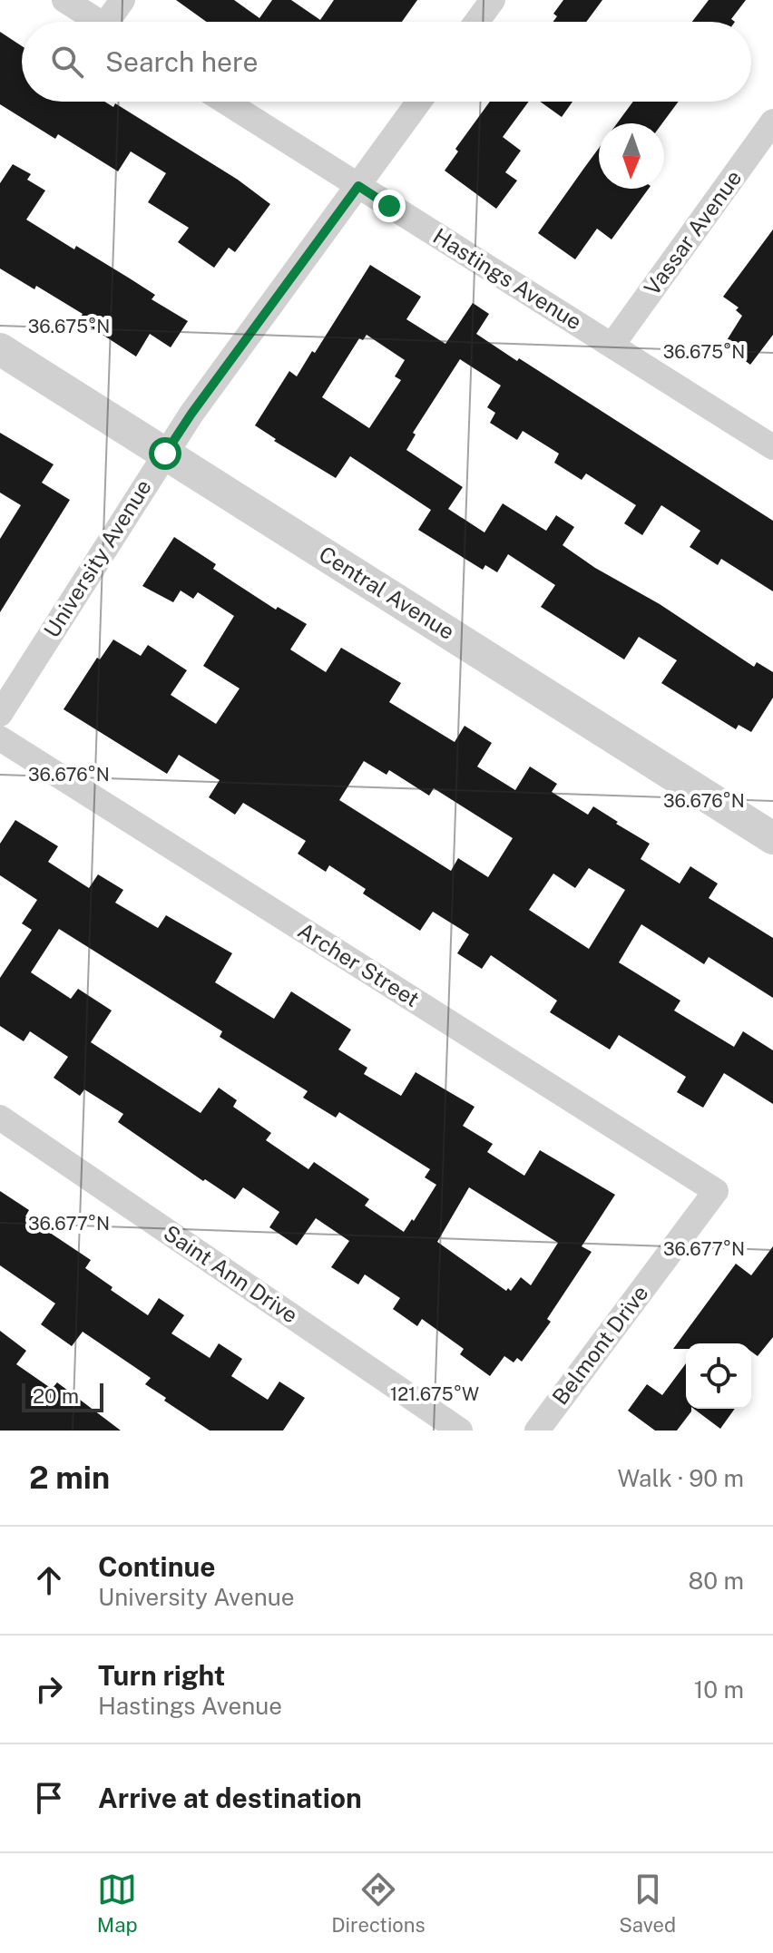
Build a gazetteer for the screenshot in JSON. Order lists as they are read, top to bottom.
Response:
{
  "streets": {
    "street": [
      "Vassar Avenue",
      "Hastings Avenue",
      "University Avenue",
      "Central Avenue",
      "Archer Street",
      "Saint Ann Drive",
      "Belmont Drive"
    ]
  },
  "crossings": [
    ["Vassar Avenue", "Hastings Avenue"],
    ["Hastings Avenue", "University Avenue"],
    ["University Avenue", "Central Avenue"],
    ["Archer Street", "Belmont Drive"]
  ],
  "scale_bar": "20 m",
  "north": "bottom",
  "page": {
    "search": "Search here",
    "scale": "20 m",
    "heading": ["2 min", "Walk · 90 m"],
    "list": [
      ["Continue", "University Avenue", "80 m"],
      ["Turn right", "Hastings Avenue", "10 m"],
      "Arrive at destination"
    ],
    "nav": ["Map", "Directions", "Saved"]
  },
  "coordinates": [
    "36.675°N",
    "36.676°N",
    "36.677°N",
    "121.675°W"
  ]
}
